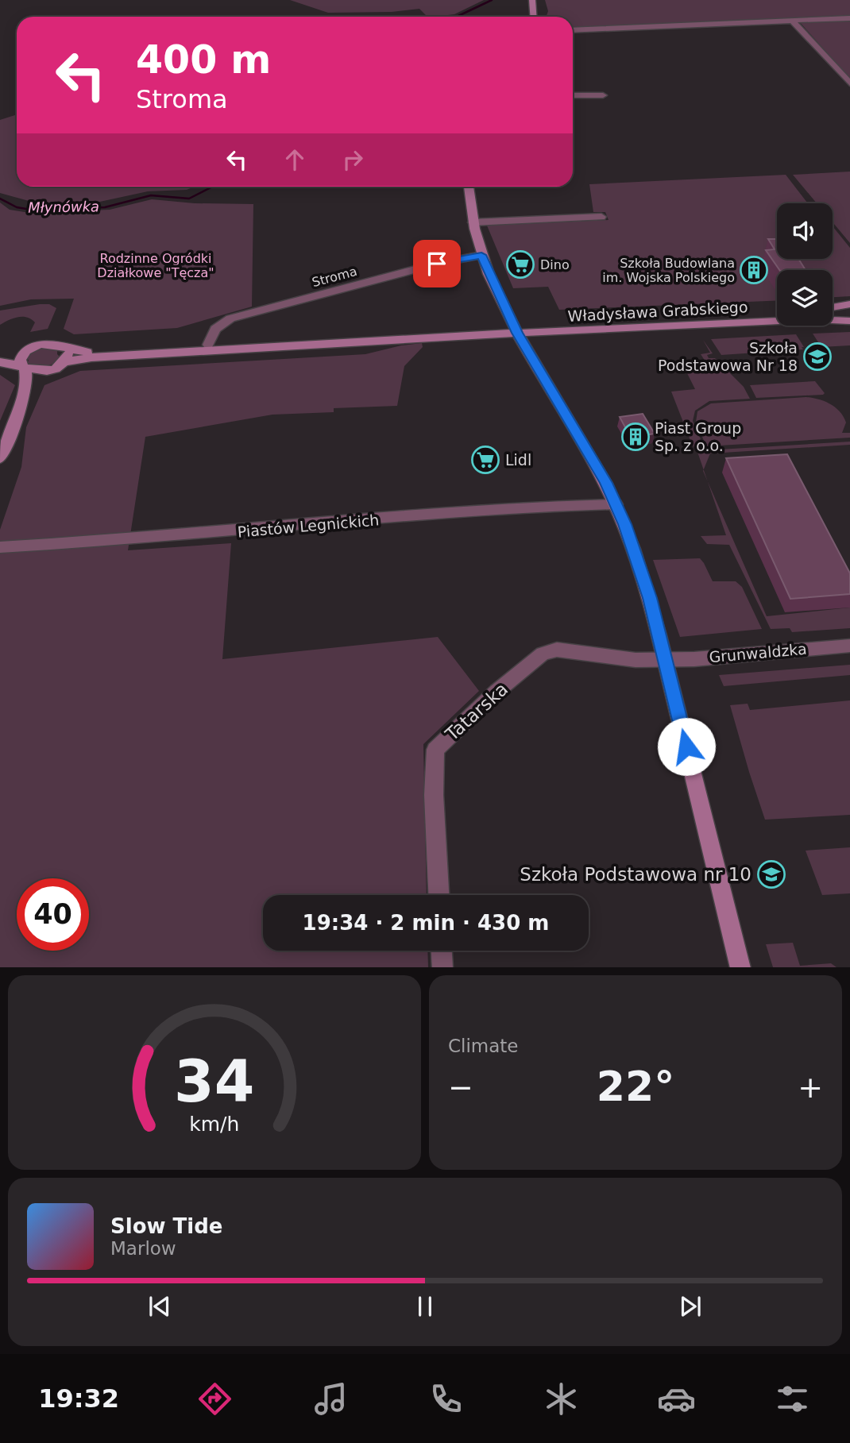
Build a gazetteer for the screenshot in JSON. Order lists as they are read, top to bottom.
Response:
{
  "streets": {
    "street": [
      "Stroma",
      "Władysława Grabskiego",
      "Piastów Legnickich",
      "Grunwaldzka",
      "Tatarska"
    ]
  },
  "crossings": [
    ["Grunwaldzka", "Tatarska"]
  ],
  "water": ["Młynówka"],
  "parks": ["Rodzinne Ogródki Działkowe \"Tęcza\""],
  "places": {
    "supermarket": ["Dino", "Lidl"],
    "building": ["Szkoła Budowlana im. Wojska Polskiego", "Piast Group Sp. z o.o."],
    "school or university": ["Szkoła Podstawowa Nr 18", "Szkoła Podstawowa nr 10"]
  },
  "page": {
    "turn": ["400 m", "Stroma"],
    "limit": "40",
    "trip": "19:34 · 2 min · 430 m",
    "tile": "Climate",
    "heat": ["−", "22°", "+"],
    "song": ["Slow Tide", "Marlow"],
    "tabs": "19:32",
    "gauge": ["34", "km/h"]
  }
}
